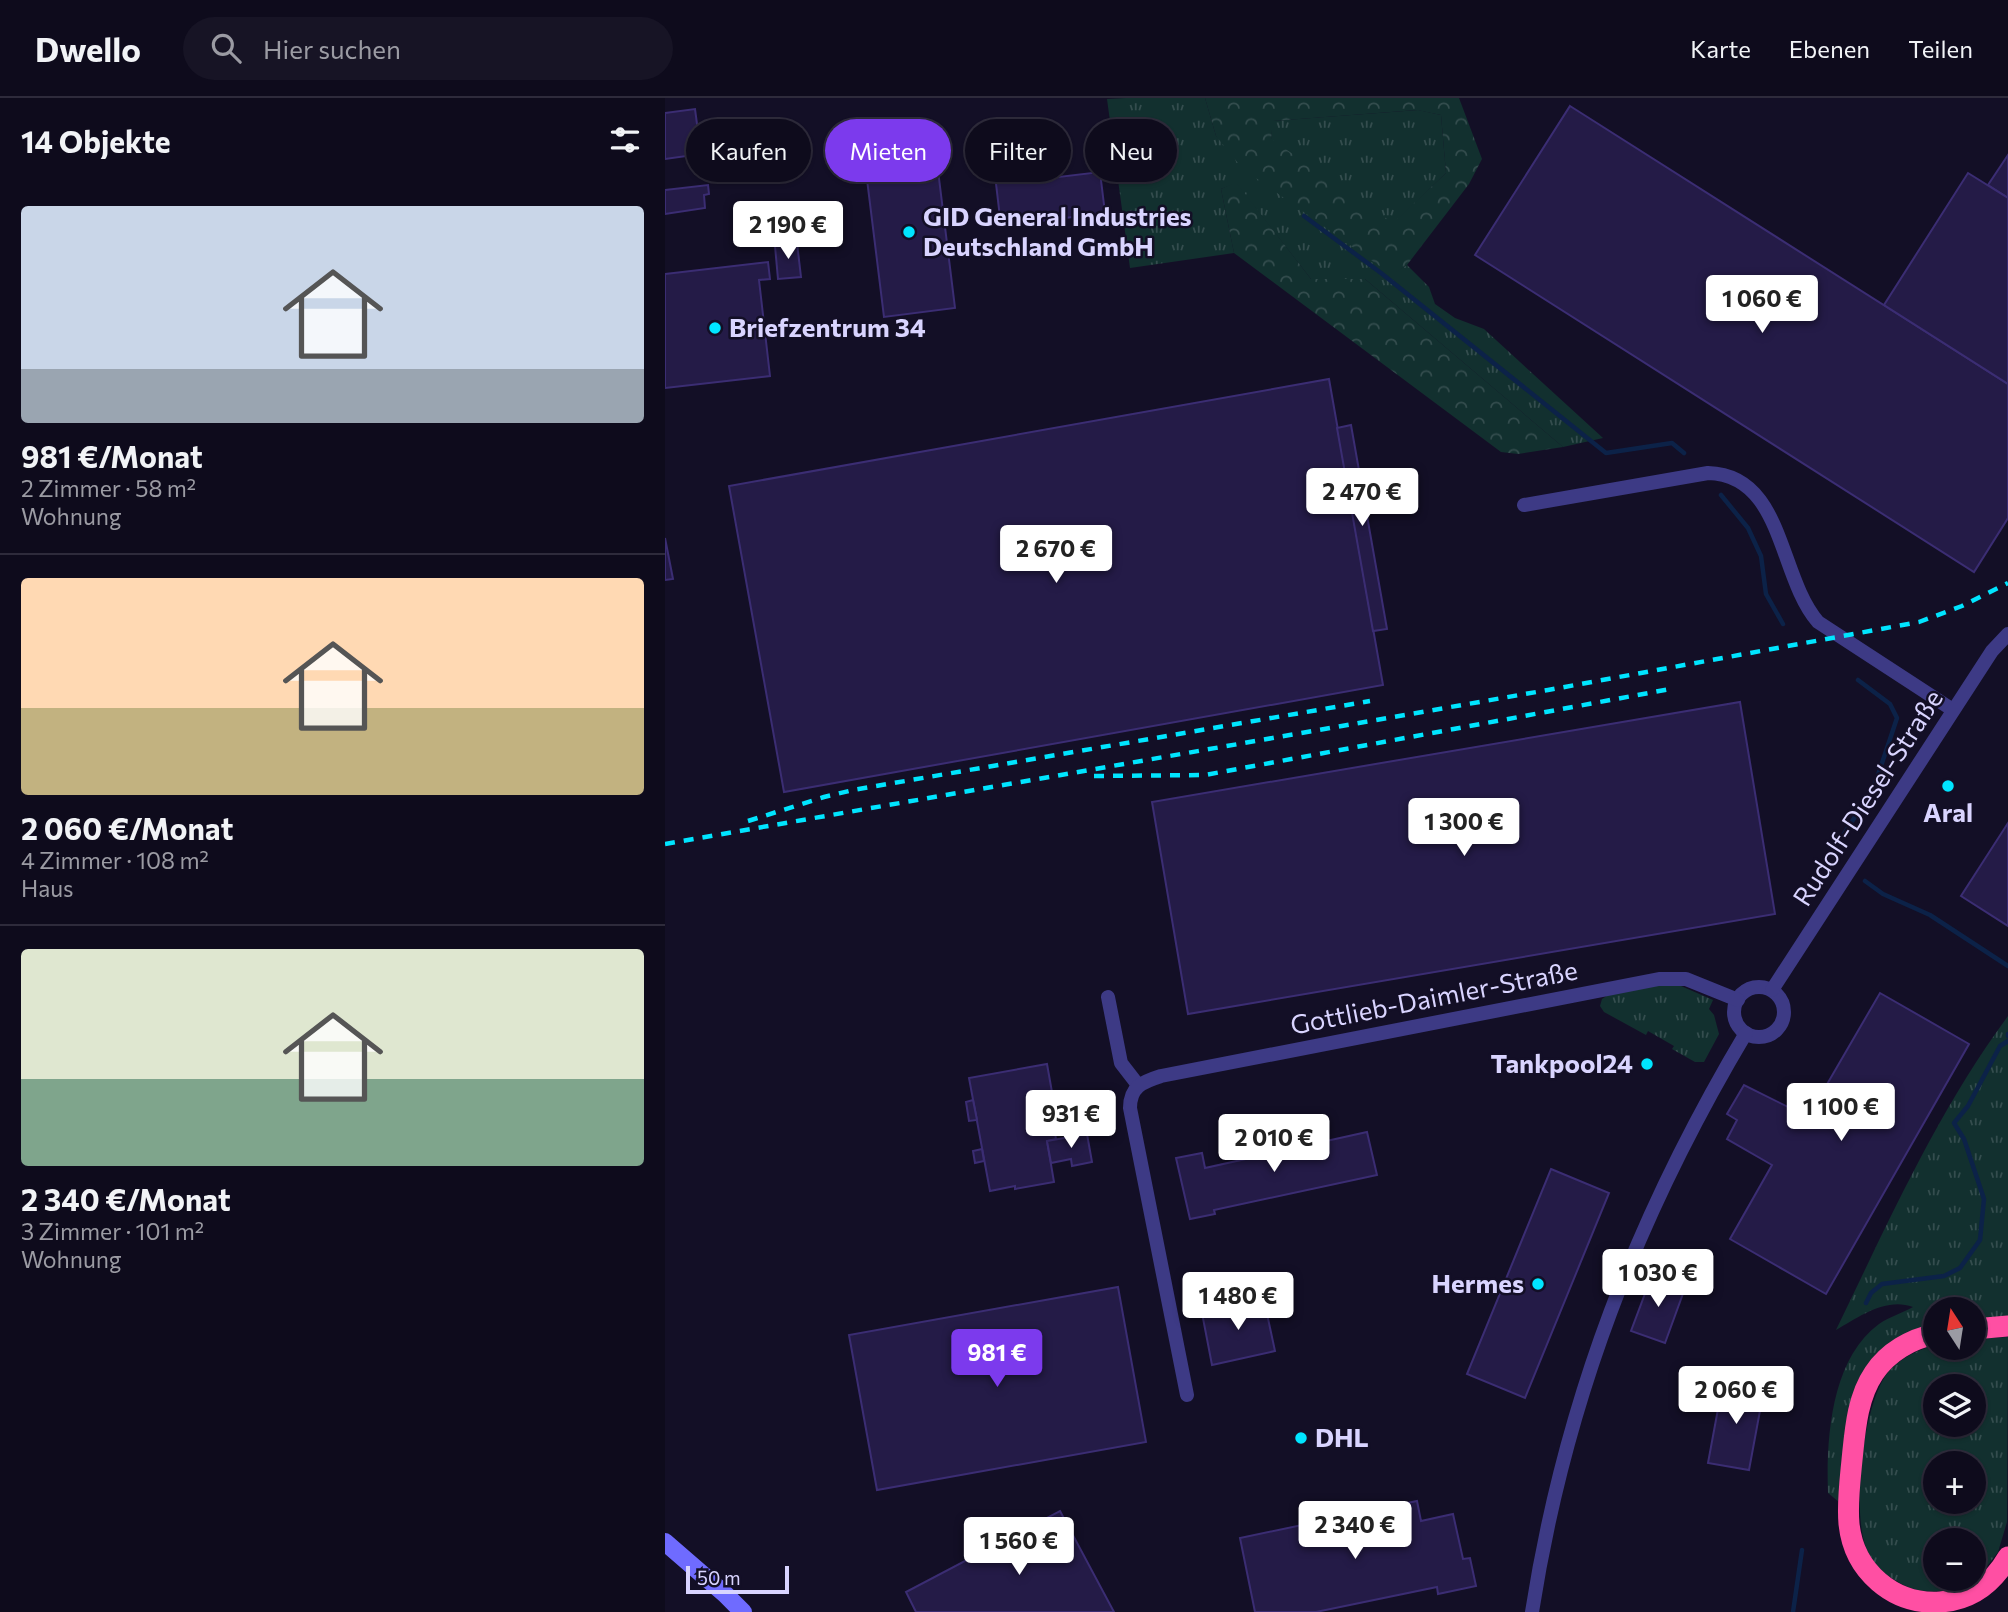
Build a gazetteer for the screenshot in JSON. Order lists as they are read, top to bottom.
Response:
{
  "streets": {
    "street": ["Rudolf-Diesel-Straße", "Gottlieb-Daimler-Straße"]
  },
  "crossings": [
    ["Rudolf-Diesel-Straße", "Gottlieb-Daimler-Straße"]
  ],
  "places": [
    "GID General Industries Deutschland GmbH",
    "Briefzentrum 34",
    "Aral",
    "Tankpool24",
    "Hermes",
    "DHL"
  ],
  "scale_bar": "50 m",
  "north": "top",
  "page": {
    "header": "Dwello",
    "search": "Hier suchen",
    "nav": ["Karte", "Ebenen", "Teilen"],
    "heading": "14 Objekte",
    "chip": [
      "Kaufen",
      "Mieten",
      "Filter",
      "Neu"
    ],
    "list": [
      {
        "name": "981 €/Monat",
        "note": "2 Zimmer · 58 m² · Wohnung"
      },
      {
        "name": "2 060 €/Monat",
        "note": "4 Zimmer · 108 m² · Haus"
      },
      {
        "name": "2 340 €/Monat",
        "note": "3 Zimmer · 101 m² · Wohnung"
      }
    ],
    "price": [
      "2 190 €",
      "1 060 €",
      "2 470 €",
      "2 670 €",
      "1 300 €",
      "1 100 €",
      "931 €",
      "2 010 €",
      "1 030 €",
      "1 480 €",
      "981 €",
      "2 060 €",
      "2 340 €",
      "1 560 €"
    ],
    "map_buttons": ["+", "−"],
    "scale": "50 m"
  }
}
